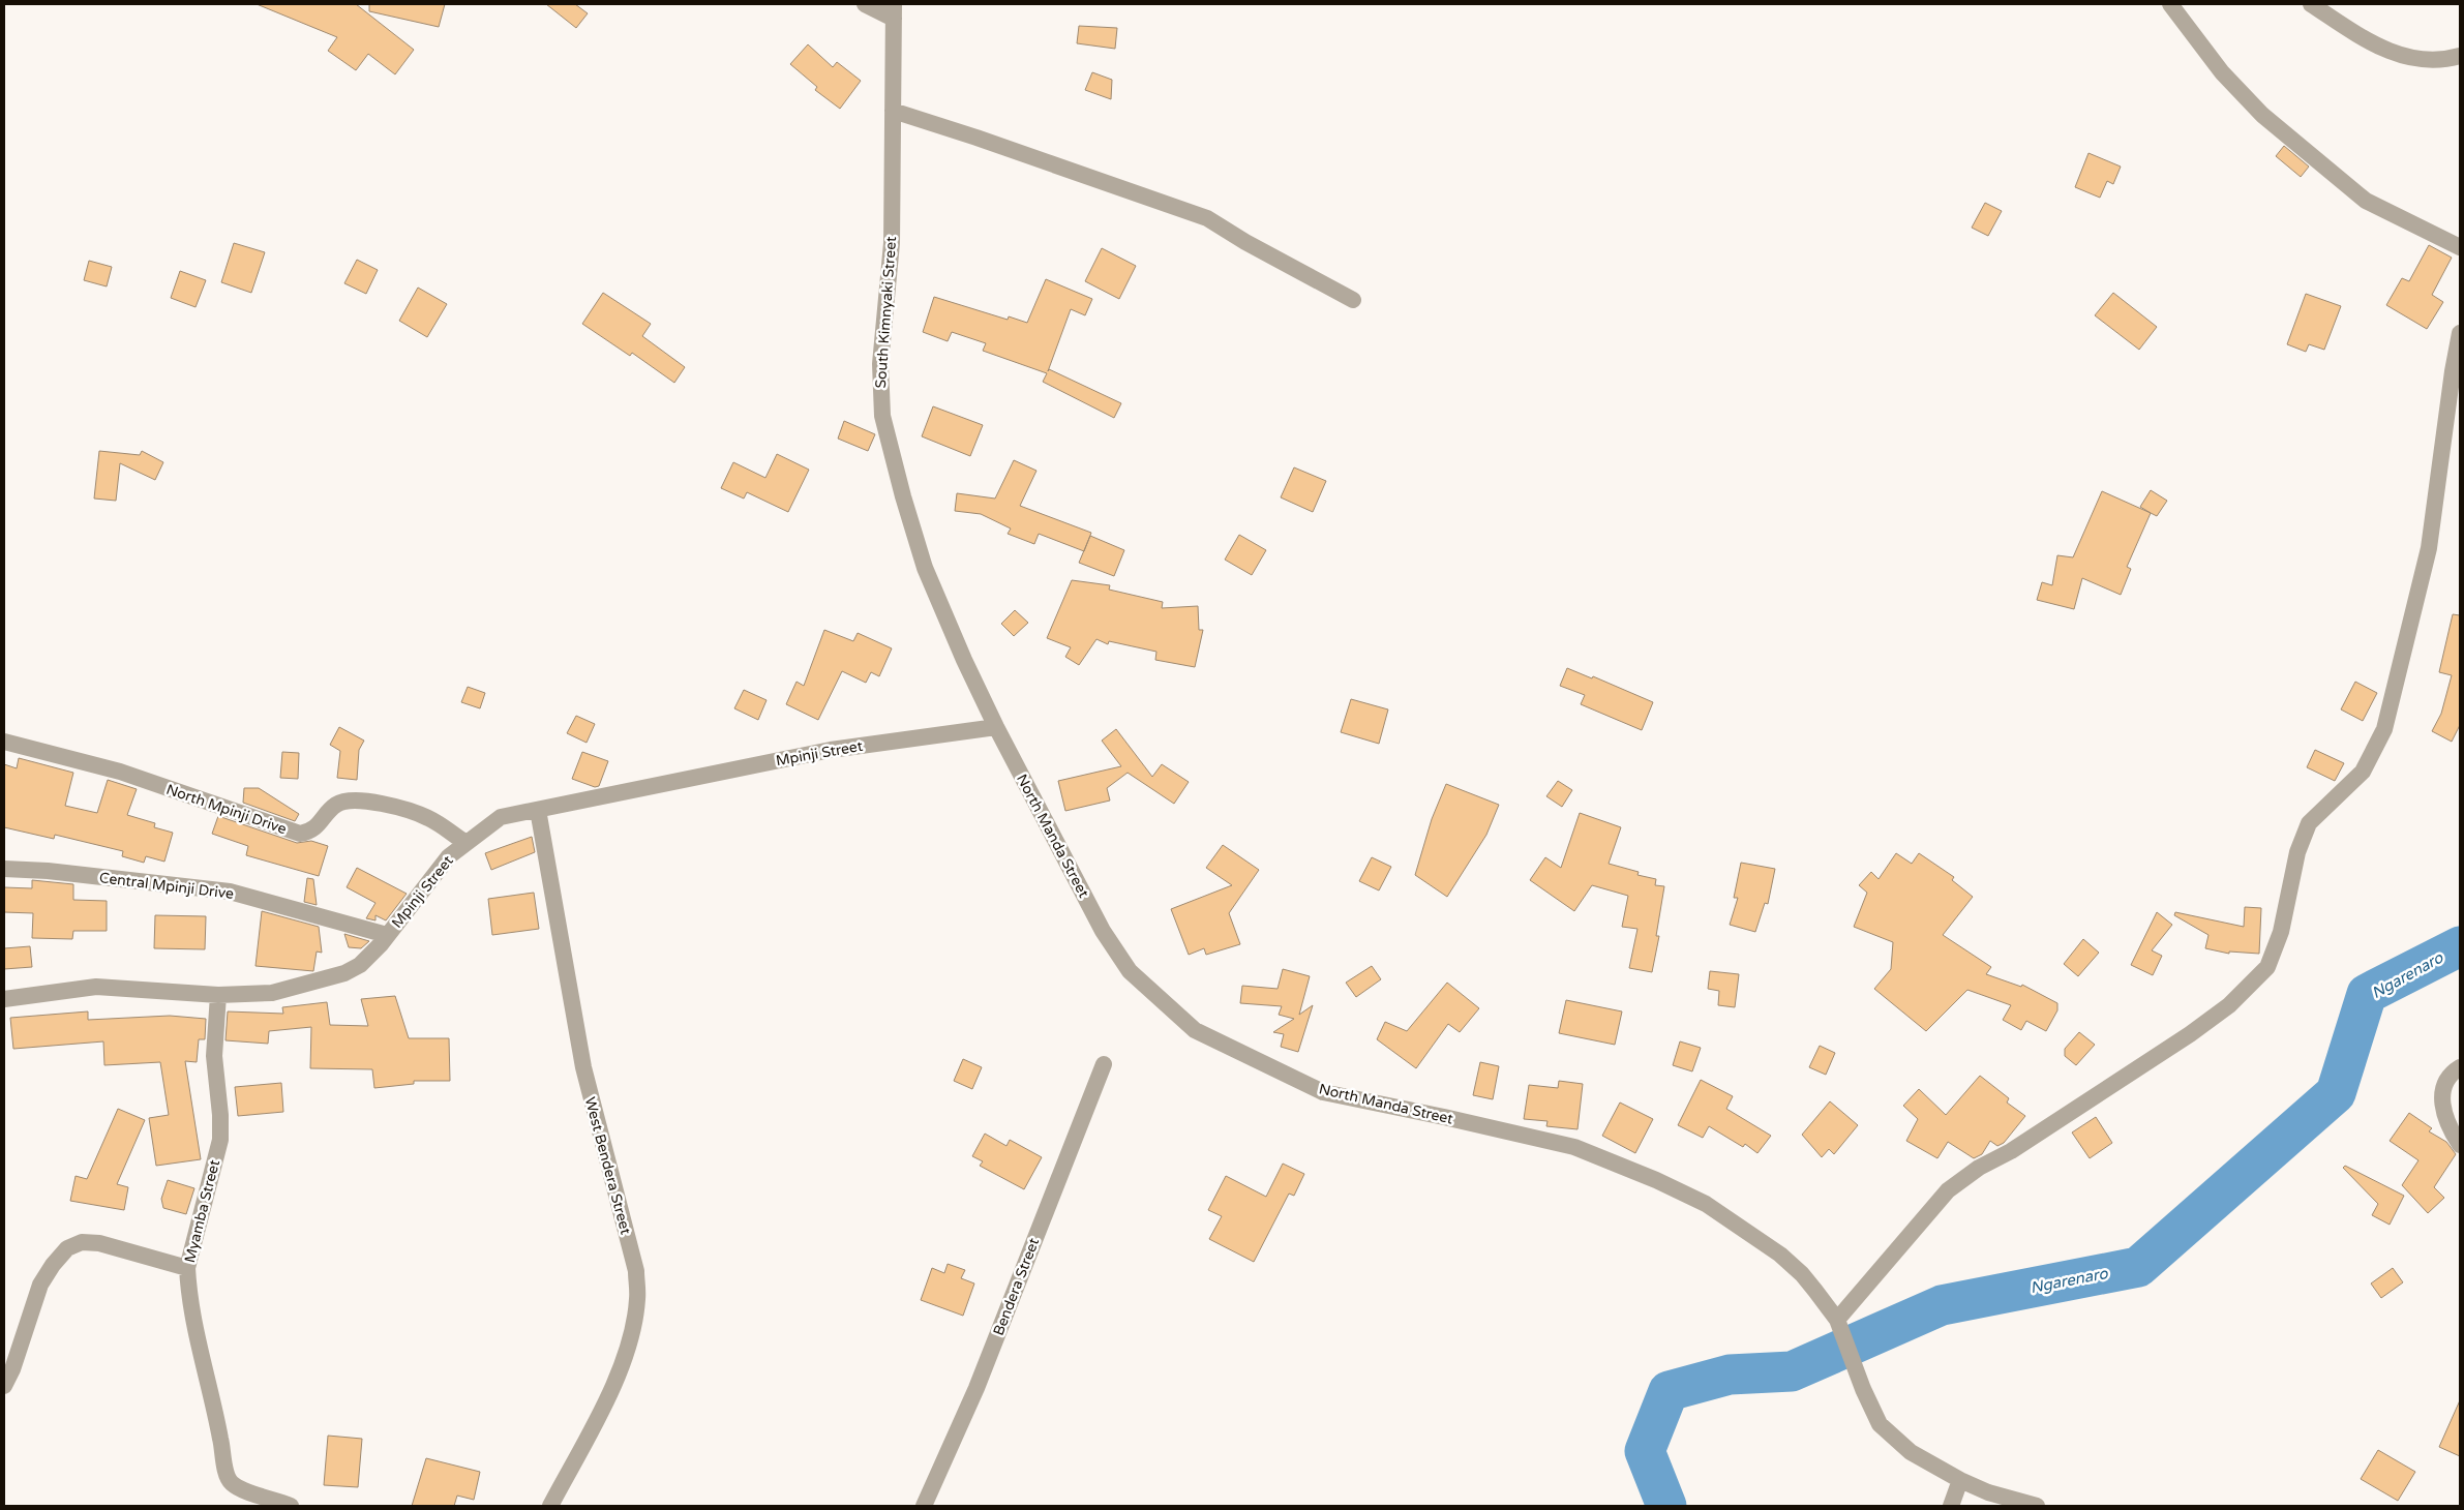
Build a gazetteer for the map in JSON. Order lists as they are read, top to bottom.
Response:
{
  "streets": {
    "street": [
      "South Kimnyaki Street",
      "Mpinji Street",
      "North Mpinji Drive",
      "North Manda Street",
      "Central Mpinji Drive",
      "West Bendera Street",
      "Myamba Street",
      "Bendera Street"
    ]
  },
  "crossings": [
    ["South Kimnyaki Street", "Mpinji Street"],
    ["South Kimnyaki Street", "North Manda Street"],
    ["Mpinji Street", "North Mpinji Drive"],
    ["Mpinji Street", "Central Mpinji Drive"],
    ["Mpinji Street", "West Bendera Street"],
    ["Mpinji Street", "Myamba Street"]
  ],
  "water": ["Ngarenaro"]
}
